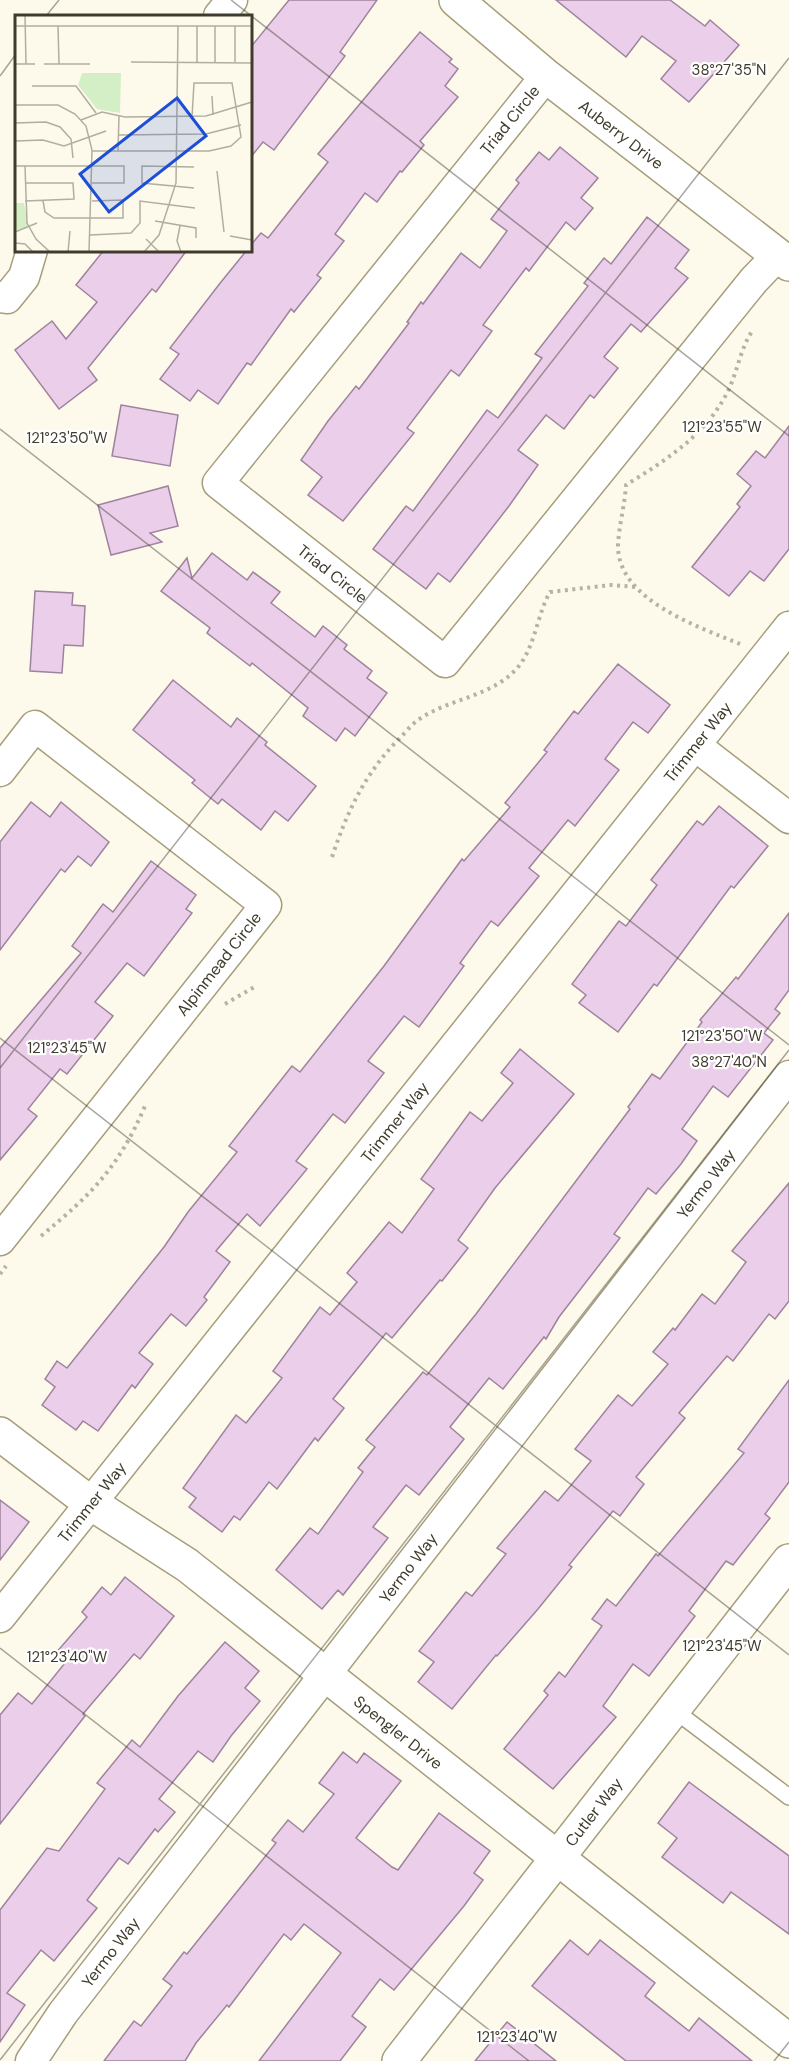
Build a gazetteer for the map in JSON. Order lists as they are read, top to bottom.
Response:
{
  "streets": {
    "street": [
      "Triad Circle",
      "Auberry Drive",
      "Trimmer Way",
      "Alpinmead Circle",
      "Yermo Way",
      "Spengler Drive",
      "Cutler Way"
    ]
  },
  "crossings": [
    ["Triad Circle", "Auberry Drive"],
    ["Trimmer Way", "Spengler Drive"],
    ["Yermo Way", "Spengler Drive"],
    ["Spengler Drive", "Cutler Way"]
  ],
  "coordinates": [
    "38°27'35\"N",
    "121°23'55\"W",
    "121°23'50\"W",
    "121°23'45\"W",
    "38°27'40\"N",
    "121°23'40\"W"
  ]
}
